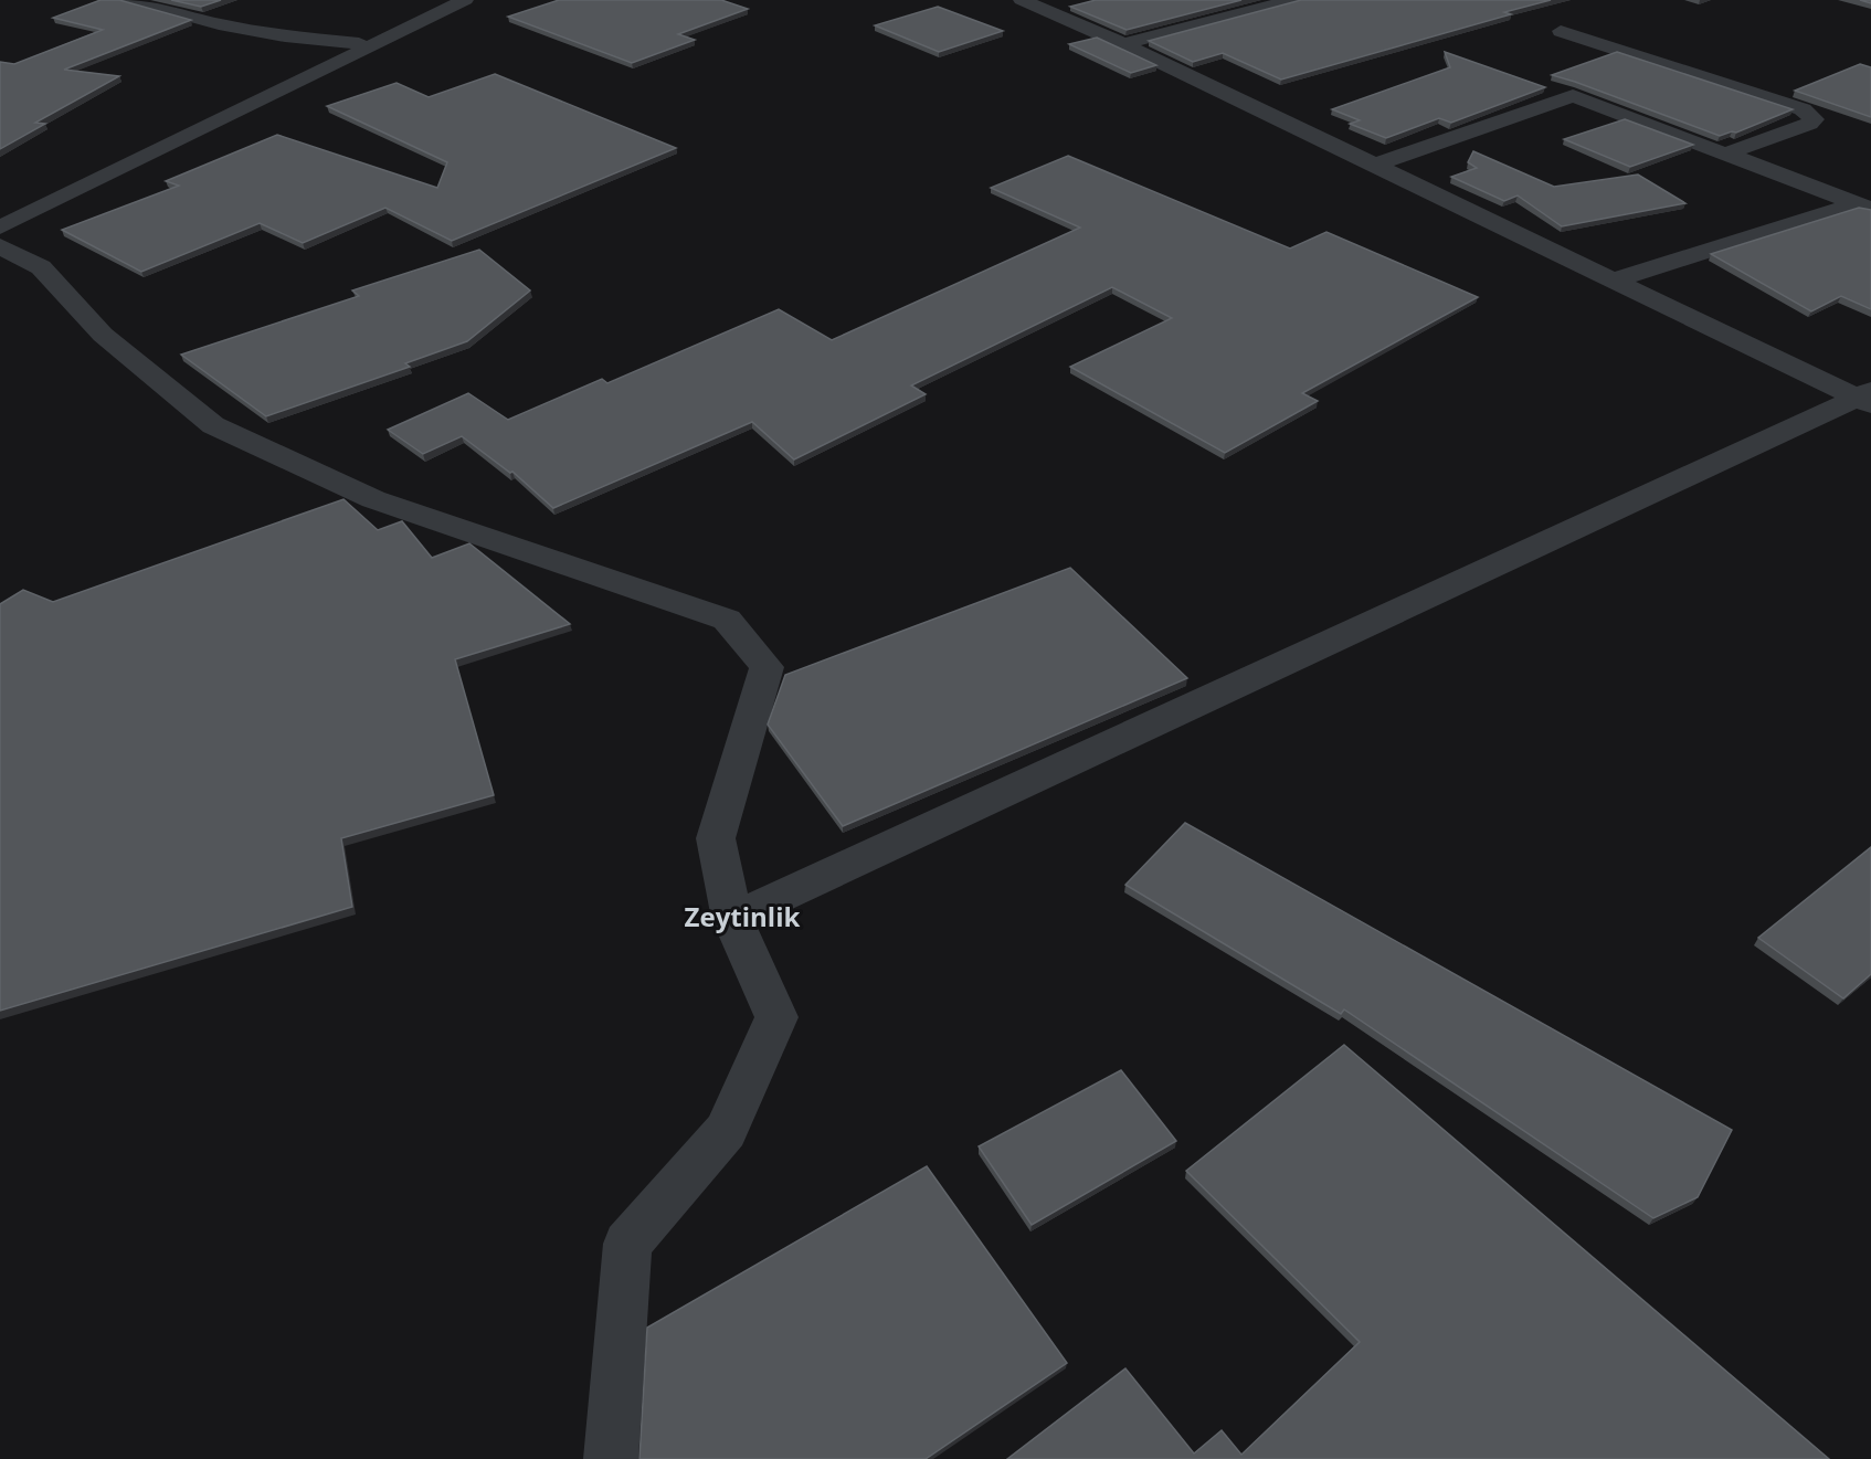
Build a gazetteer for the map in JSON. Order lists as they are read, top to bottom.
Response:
{
  "districts": ["Zeytinlik"]
}
